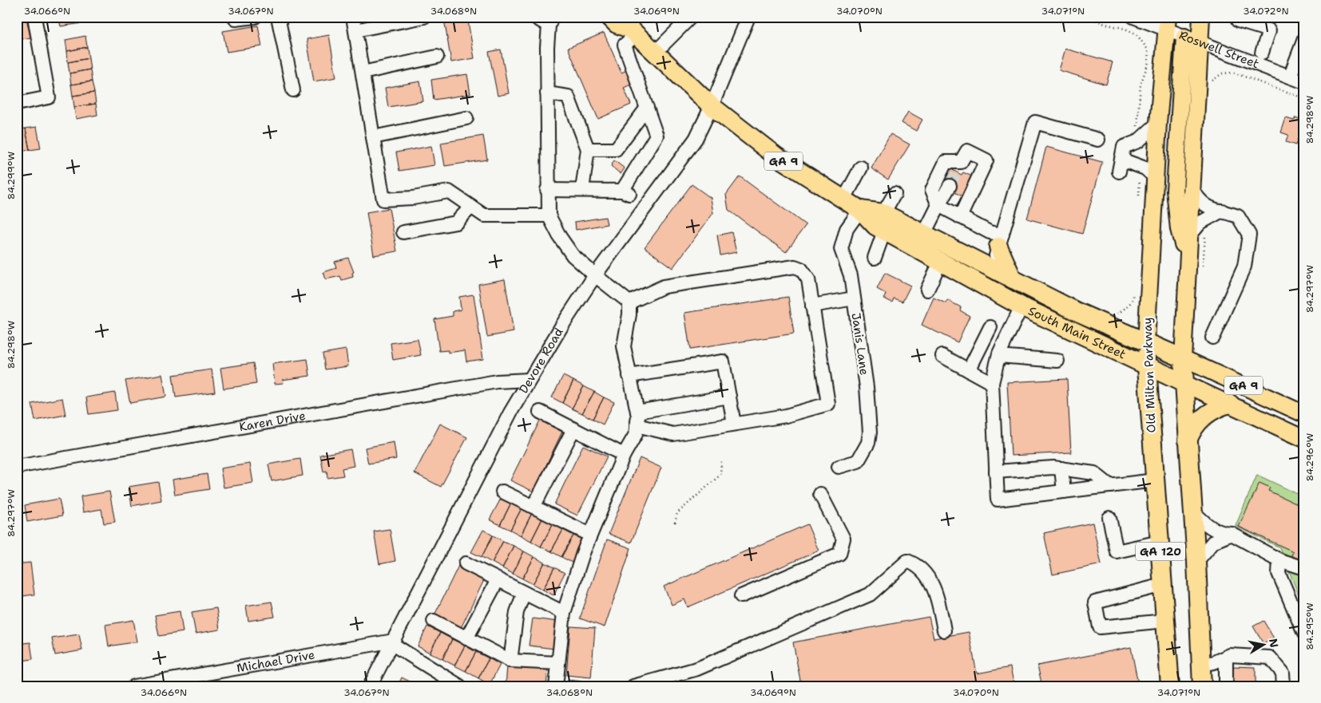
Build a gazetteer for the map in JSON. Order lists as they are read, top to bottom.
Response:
{
  "streets": {
    "highway": [
      "GA 9",
      "South Main Street",
      "Old Milton Parkway",
      "GA 120"
    ],
    "street": [
      "Roswell Street",
      "Janis Lane",
      "Devore Road",
      "Karen Drive",
      "Michael Drive"
    ]
  },
  "crossings": [
    ["Roswell Street", "Old Milton Parkway"],
    ["South Main Street", "Janis Lane"],
    ["South Main Street", "Devore Road"],
    ["South Main Street", "Old Milton Parkway"],
    ["South Main Street", "GA 120"],
    ["Devore Road", "Karen Drive"],
    ["Devore Road", "Michael Drive"]
  ],
  "north": "right",
  "coordinates": [
    "34.066°N",
    "34.067°N",
    "34.068°N",
    "34.069°N",
    "34.070°N",
    "34.071°N",
    "34.072°N",
    "84.298°W",
    "84.299°W",
    "84.297°W",
    "84.296°W",
    "84.295°W"
  ]
}
